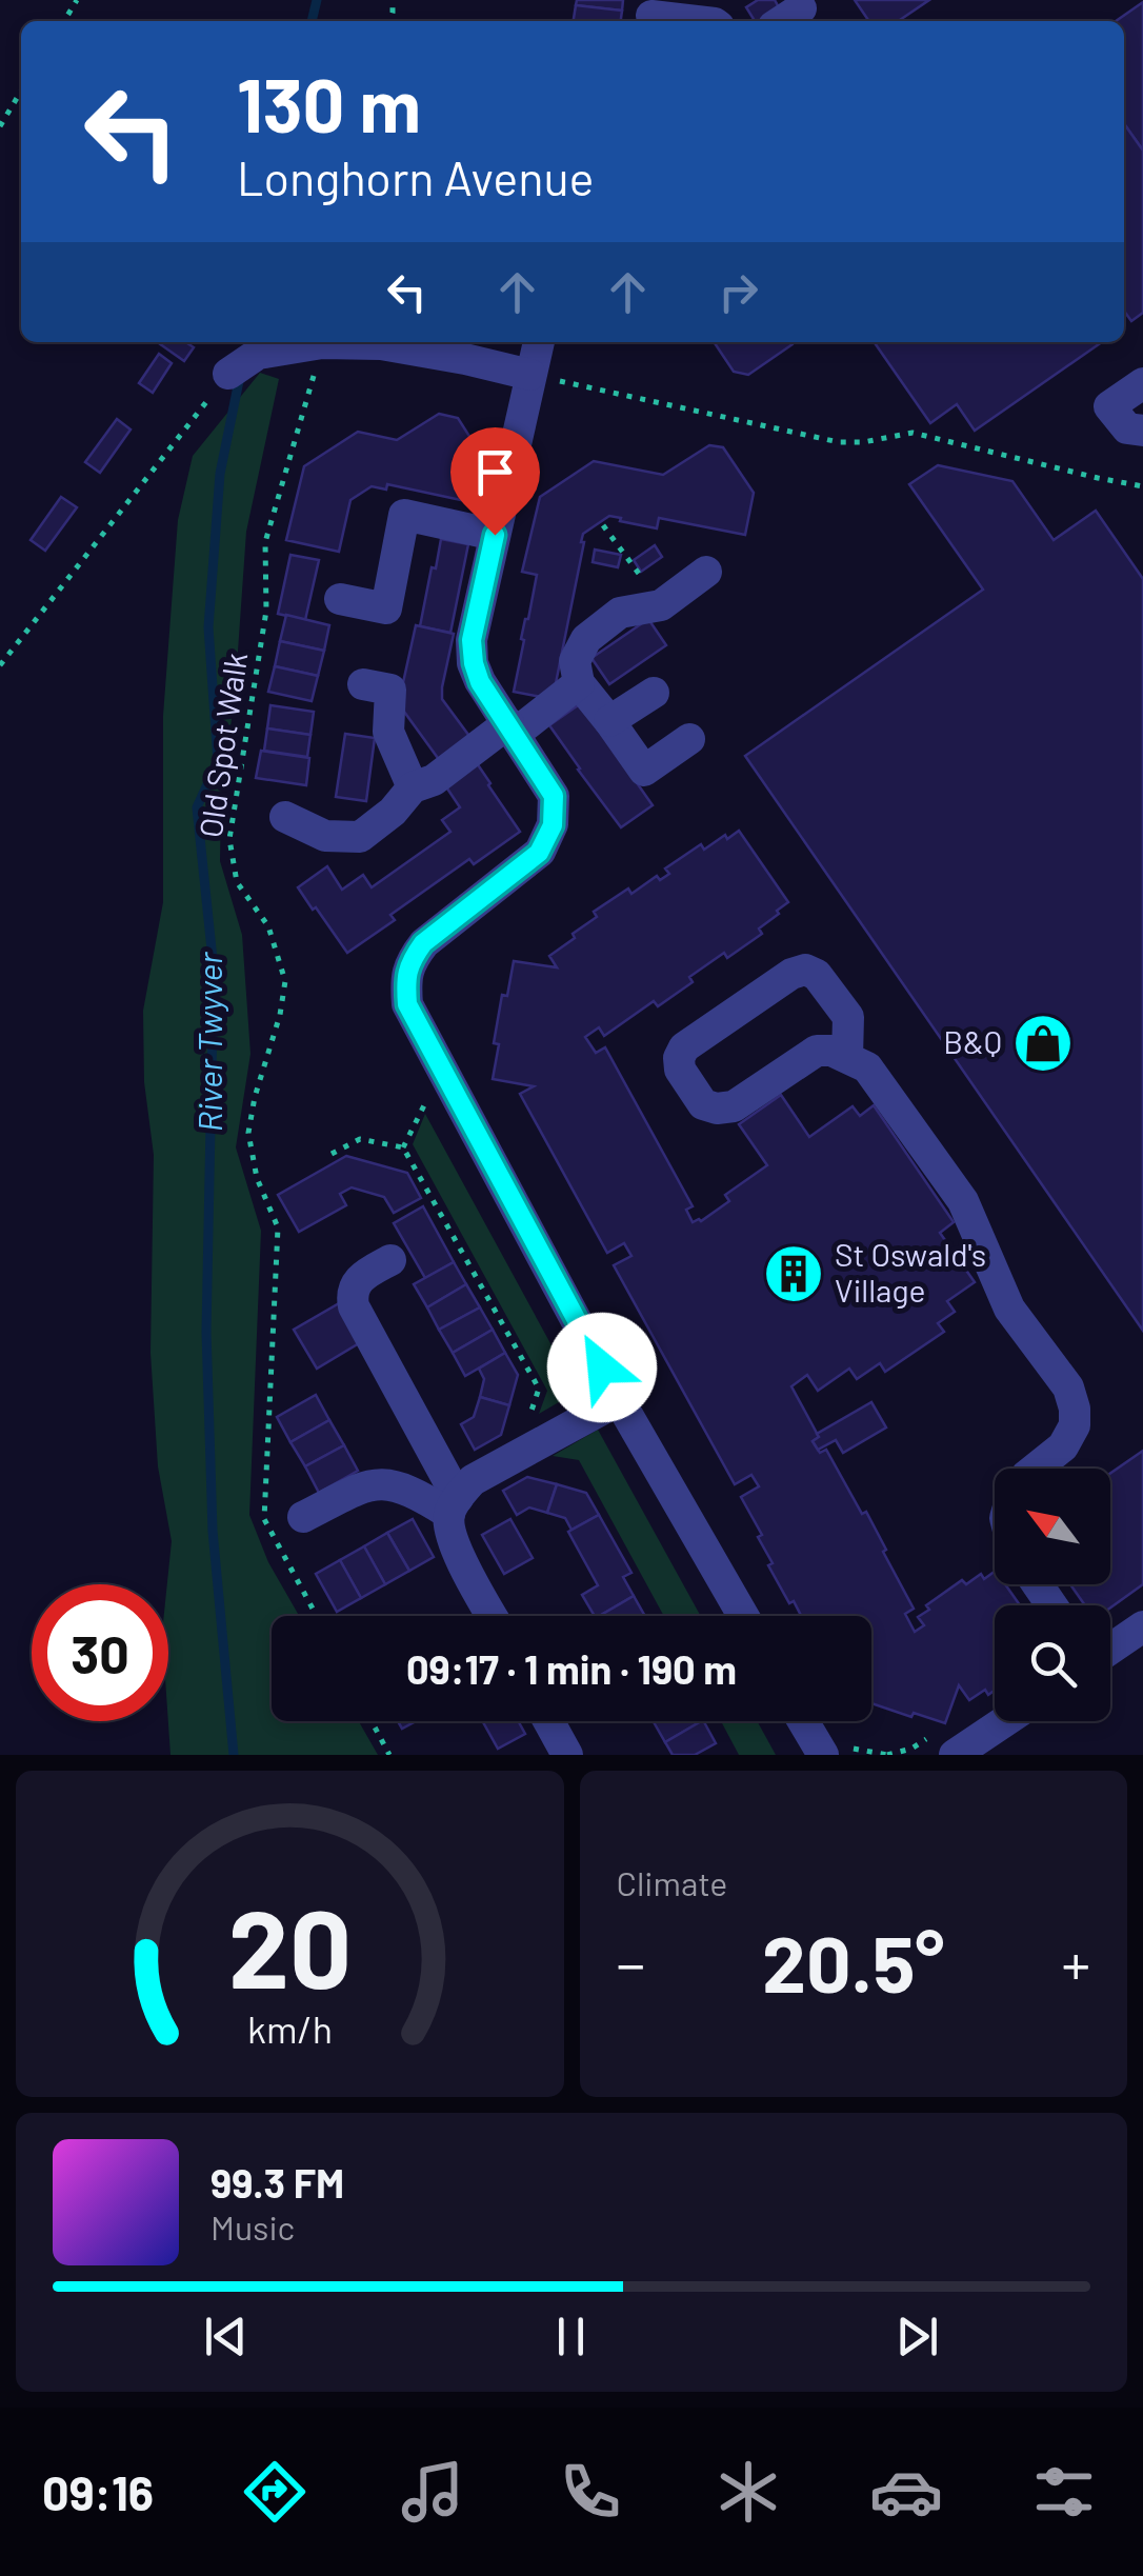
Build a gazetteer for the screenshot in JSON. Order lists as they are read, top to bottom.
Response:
{
  "streets": {
    "path": ["Old Spot Walk"]
  },
  "water": ["River Twyver"],
  "places": {
    "shop": ["B&Q"],
    "building": ["St Oswald's Village"]
  },
  "north": "top left",
  "page": {
    "turn": ["130 m", "Longhorn Avenue"],
    "limit": "30",
    "trip": "09:17 · 1 min · 190 m",
    "tile": "Climate",
    "heat": ["−", "20.5°", "+"],
    "song": ["99.3 FM", "Music"],
    "tabs": "09:16",
    "gauge": ["20", "km/h"]
  }
}
